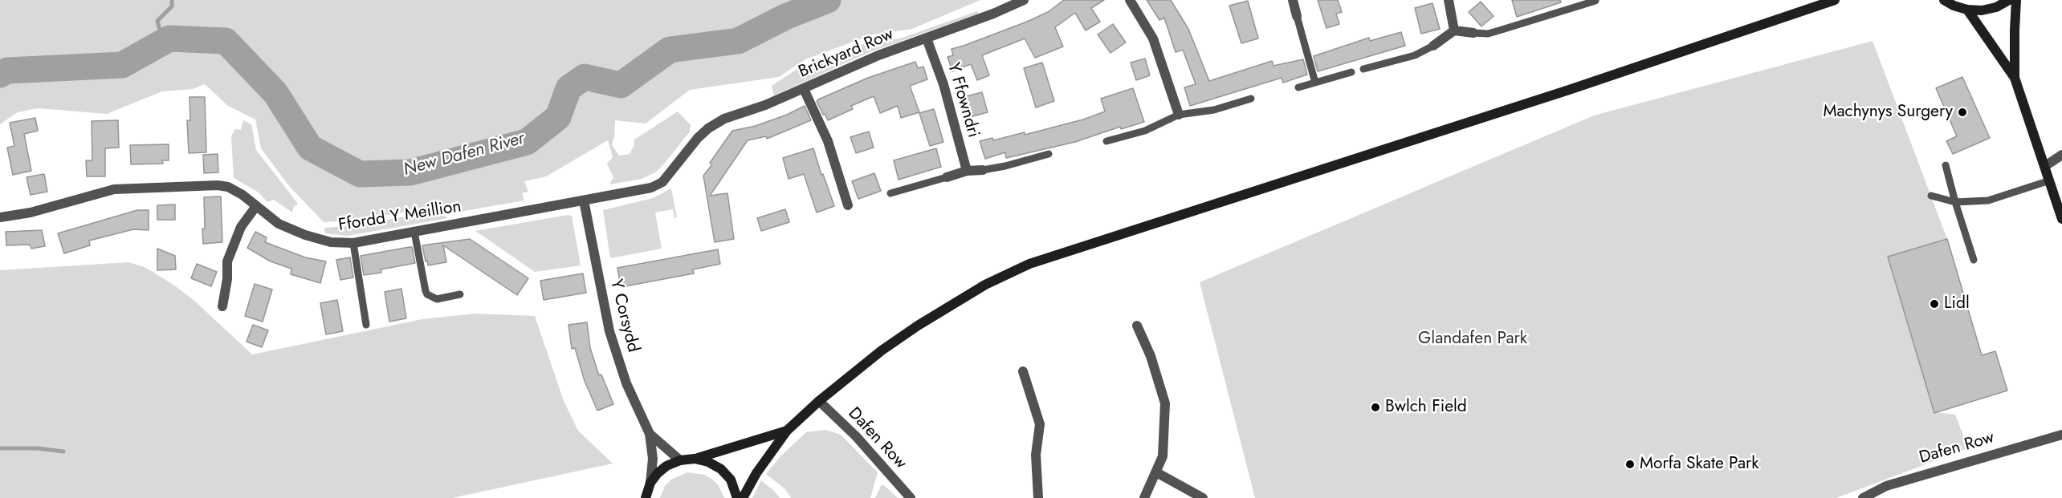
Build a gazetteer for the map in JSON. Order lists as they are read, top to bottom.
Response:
{
  "streets": {
    "street": [
      "Brickyard Row",
      "Y Ffowndri",
      "Ffordd Y Meillion",
      "Y Corsydd",
      "Dafen Row"
    ]
  },
  "crossings": [
    ["Brickyard Row", "Y Ffowndri"],
    ["Brickyard Row", "Ffordd Y Meillion"],
    ["Brickyard Row", "Y Corsydd"],
    ["Ffordd Y Meillion", "Y Corsydd"]
  ],
  "water": ["New Dafen River"],
  "parks": ["Glandafen Park"],
  "places": [
    "Machynys Surgery",
    "Lidl",
    "Bwlch Field",
    "Morfa Skate Park"
  ]
}
